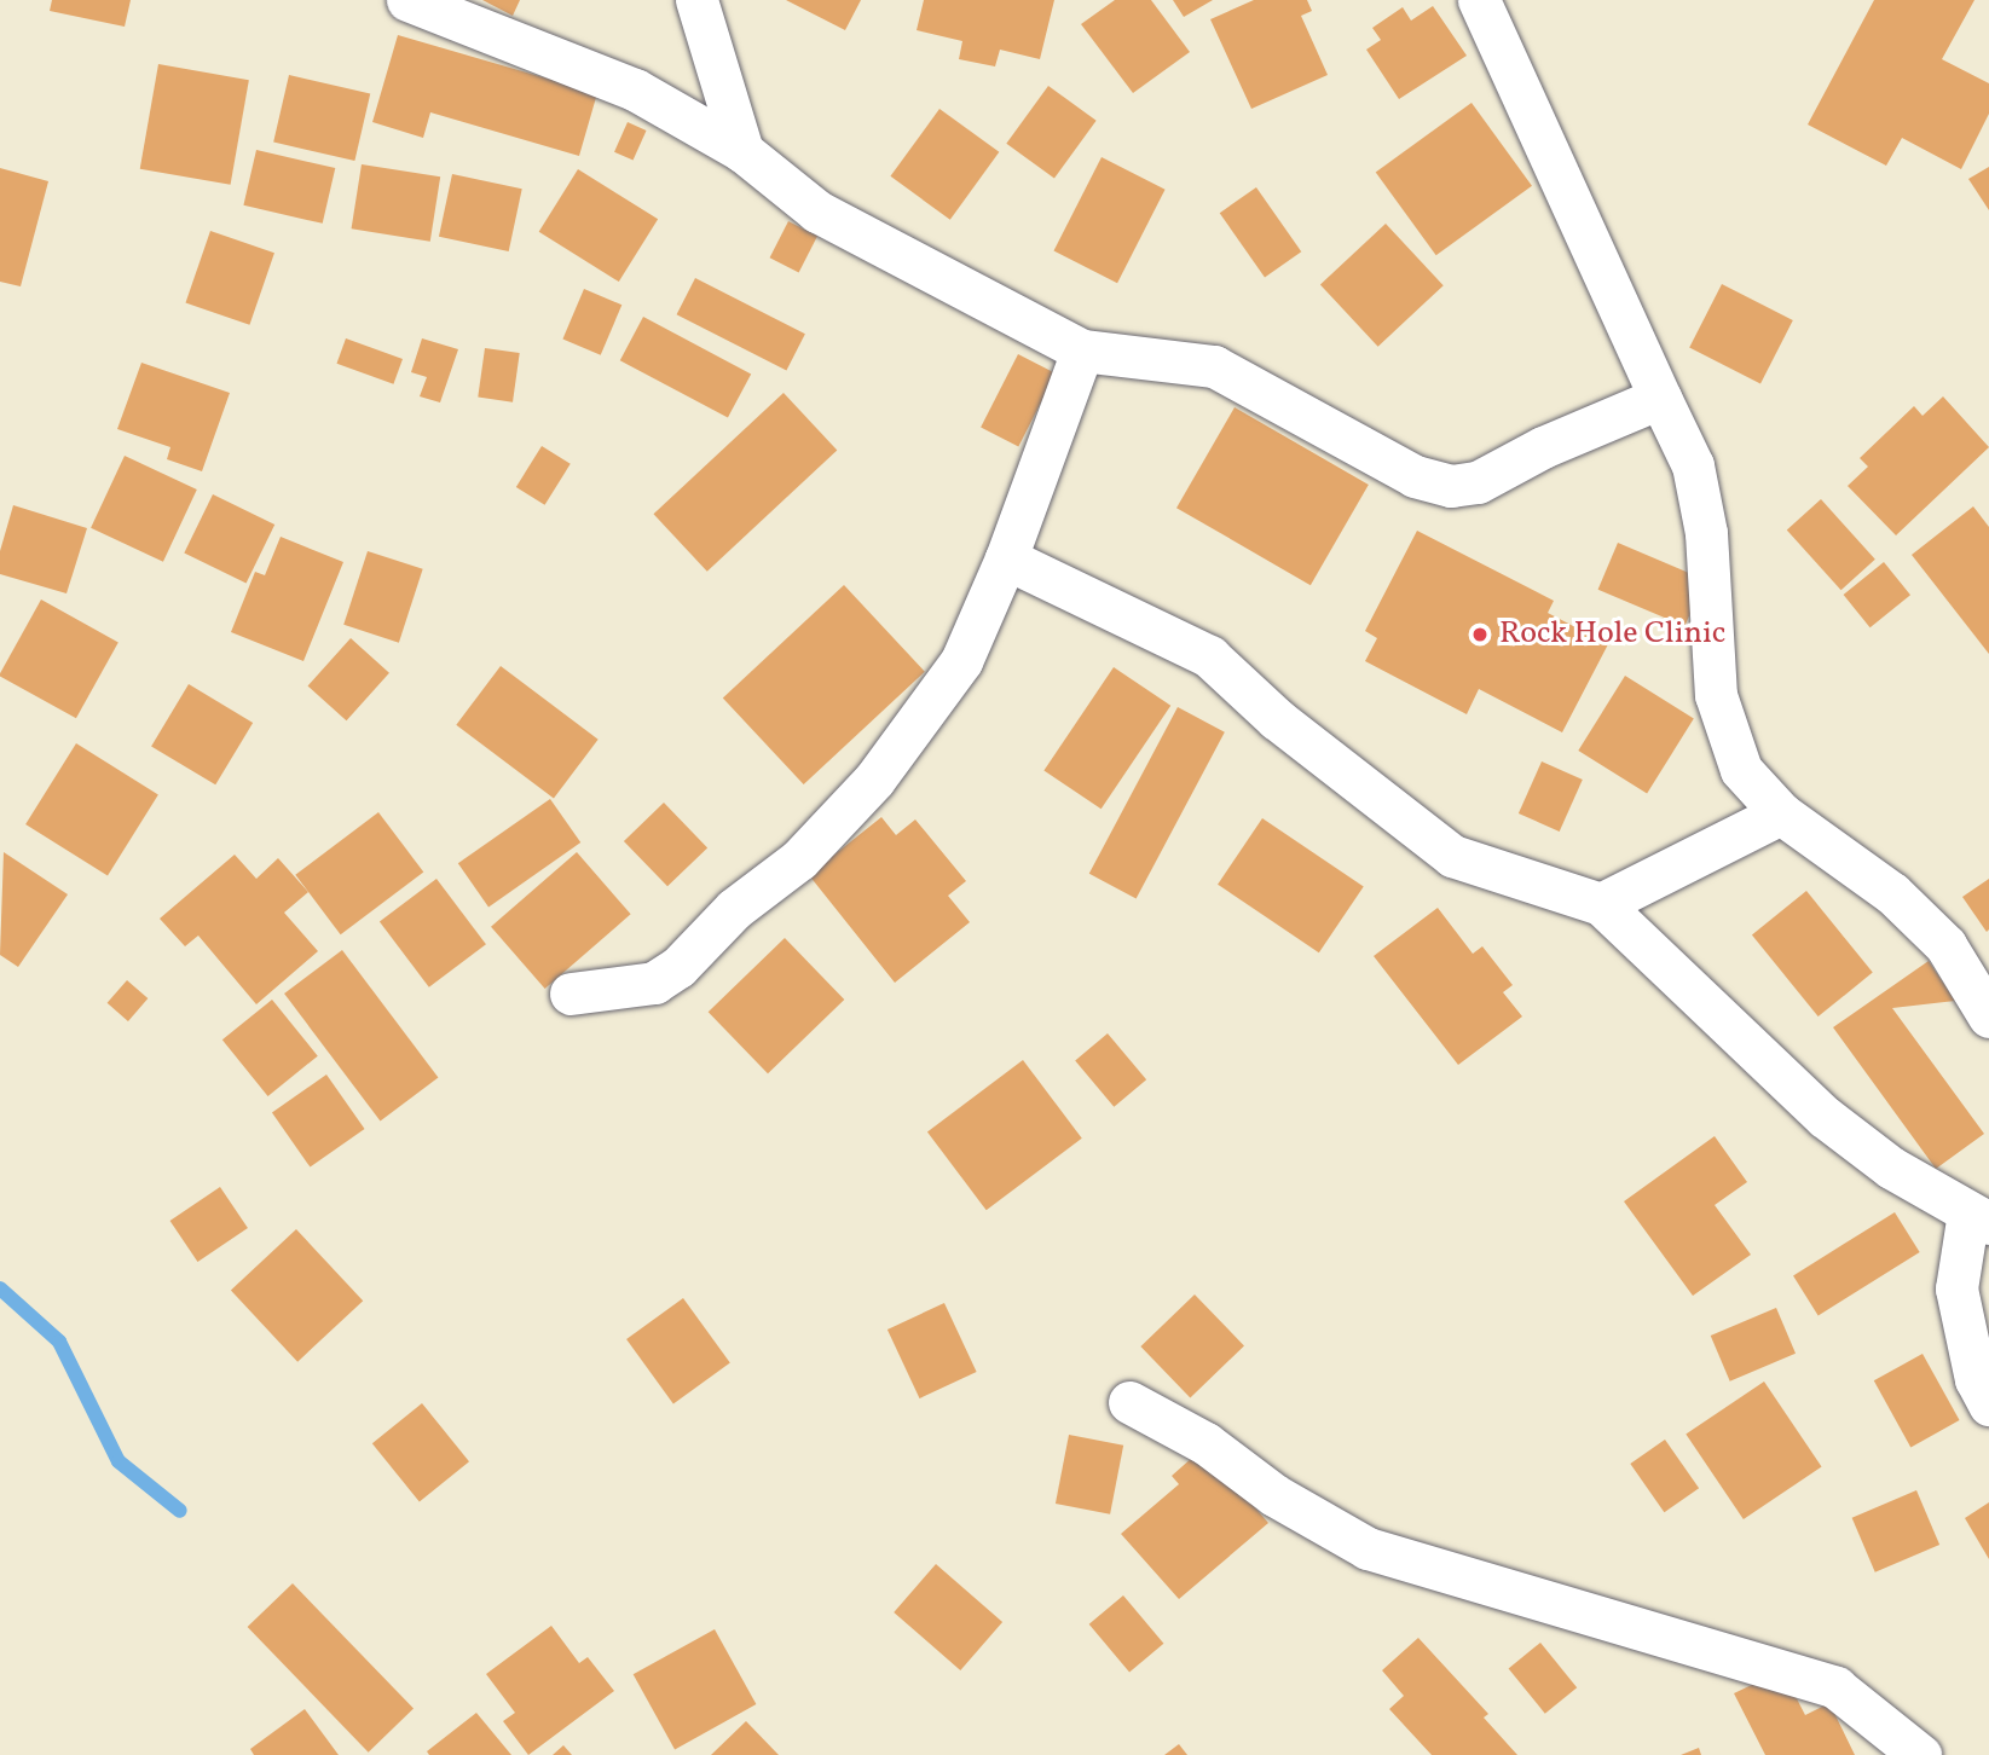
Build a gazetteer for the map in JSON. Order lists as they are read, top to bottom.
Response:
{
  "places": ["Rock Hole Clinic"]
}
